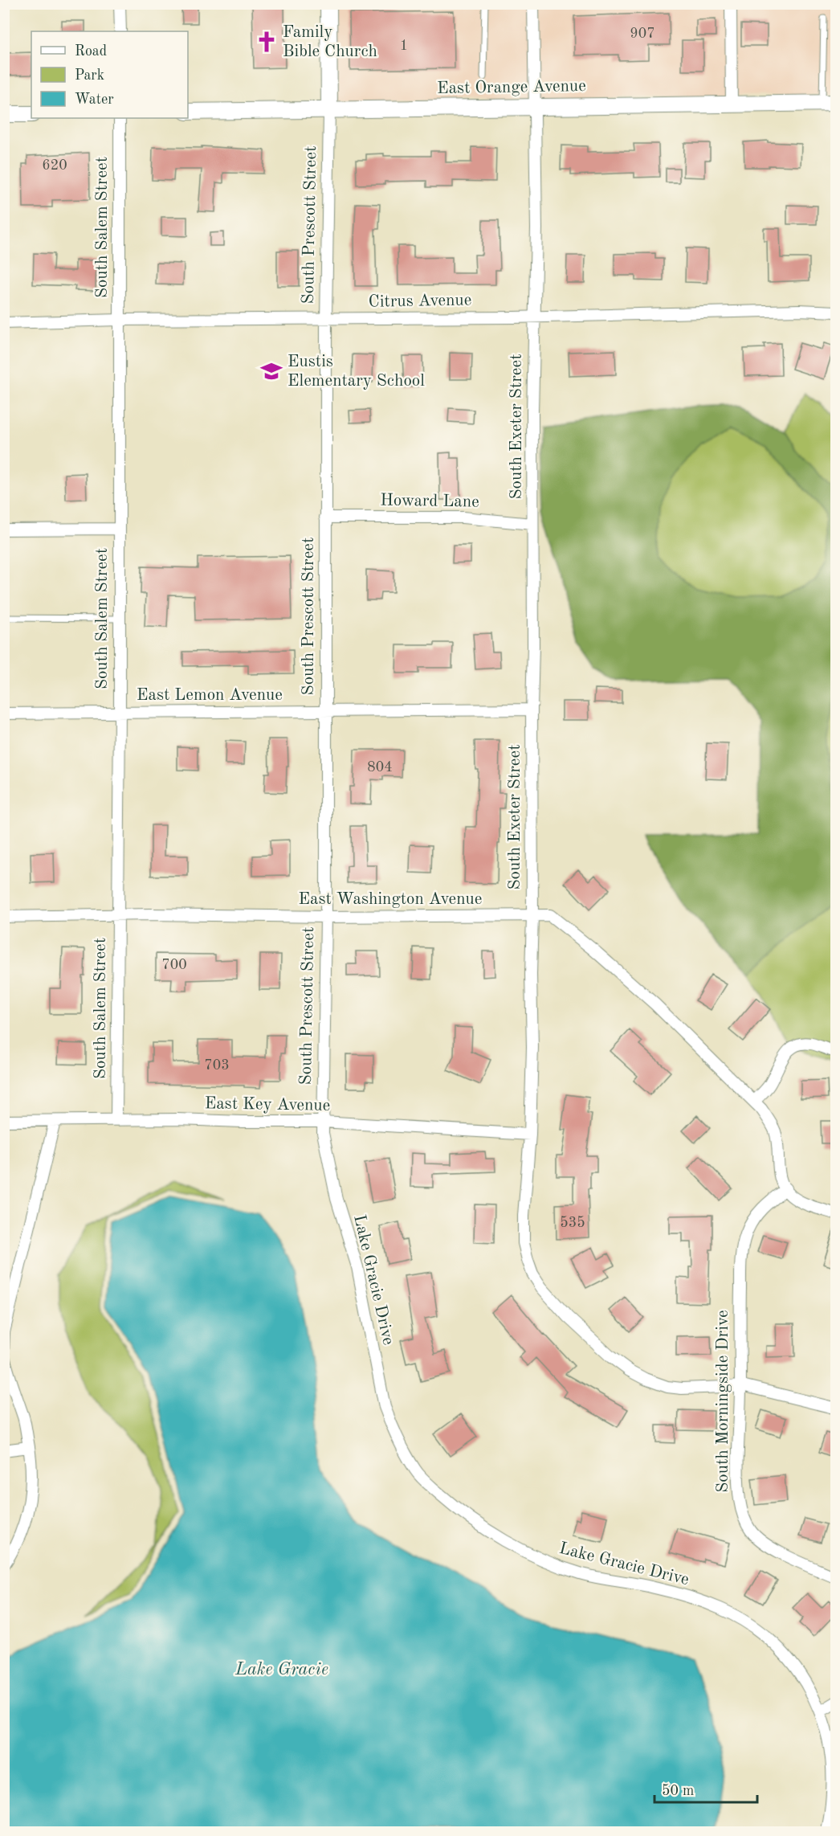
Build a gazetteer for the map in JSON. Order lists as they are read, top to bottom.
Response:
{
  "streets": {
    "main road": ["East Orange Avenue"],
    "street": [
      "South Prescott Street",
      "South Salem Street",
      "Citrus Avenue",
      "South Exeter Street",
      "Howard Lane",
      "East Lemon Avenue",
      "East Washington Avenue",
      "East Key Avenue",
      "Lake Gracie Drive",
      "South Morningside Drive"
    ]
  },
  "crossings": [
    ["East Orange Avenue", "South Prescott Street"],
    ["East Orange Avenue", "South Exeter Street"],
    ["South Prescott Street", "Citrus Avenue"],
    ["South Prescott Street", "Howard Lane"],
    ["South Prescott Street", "East Lemon Avenue"],
    ["South Prescott Street", "East Washington Avenue"],
    ["South Prescott Street", "East Key Avenue"],
    ["South Prescott Street", "Lake Gracie Drive"],
    ["South Salem Street", "Citrus Avenue"],
    ["South Salem Street", "East Lemon Avenue"],
    ["South Salem Street", "East Washington Avenue"],
    ["South Salem Street", "East Key Avenue"],
    ["Citrus Avenue", "South Exeter Street"],
    ["South Exeter Street", "Howard Lane"],
    ["South Exeter Street", "East Lemon Avenue"],
    ["South Exeter Street", "East Washington Avenue"],
    ["South Exeter Street", "East Key Avenue"],
    ["South Exeter Street", "South Morningside Drive"],
    ["East Washington Avenue", "South Morningside Drive"],
    ["East Key Avenue", "Lake Gracie Drive"]
  ],
  "water": ["Lake Gracie"],
  "places": {
    "church": ["Family Bible Church"],
    "school or university": ["Eustis Elementary School"]
  },
  "house_numbers": [
    "907",
    "1",
    "620",
    "804",
    "700",
    "703",
    "535"
  ],
  "legend": ["Road", "Park", "Water"],
  "scale_bar": "50 m"
}
